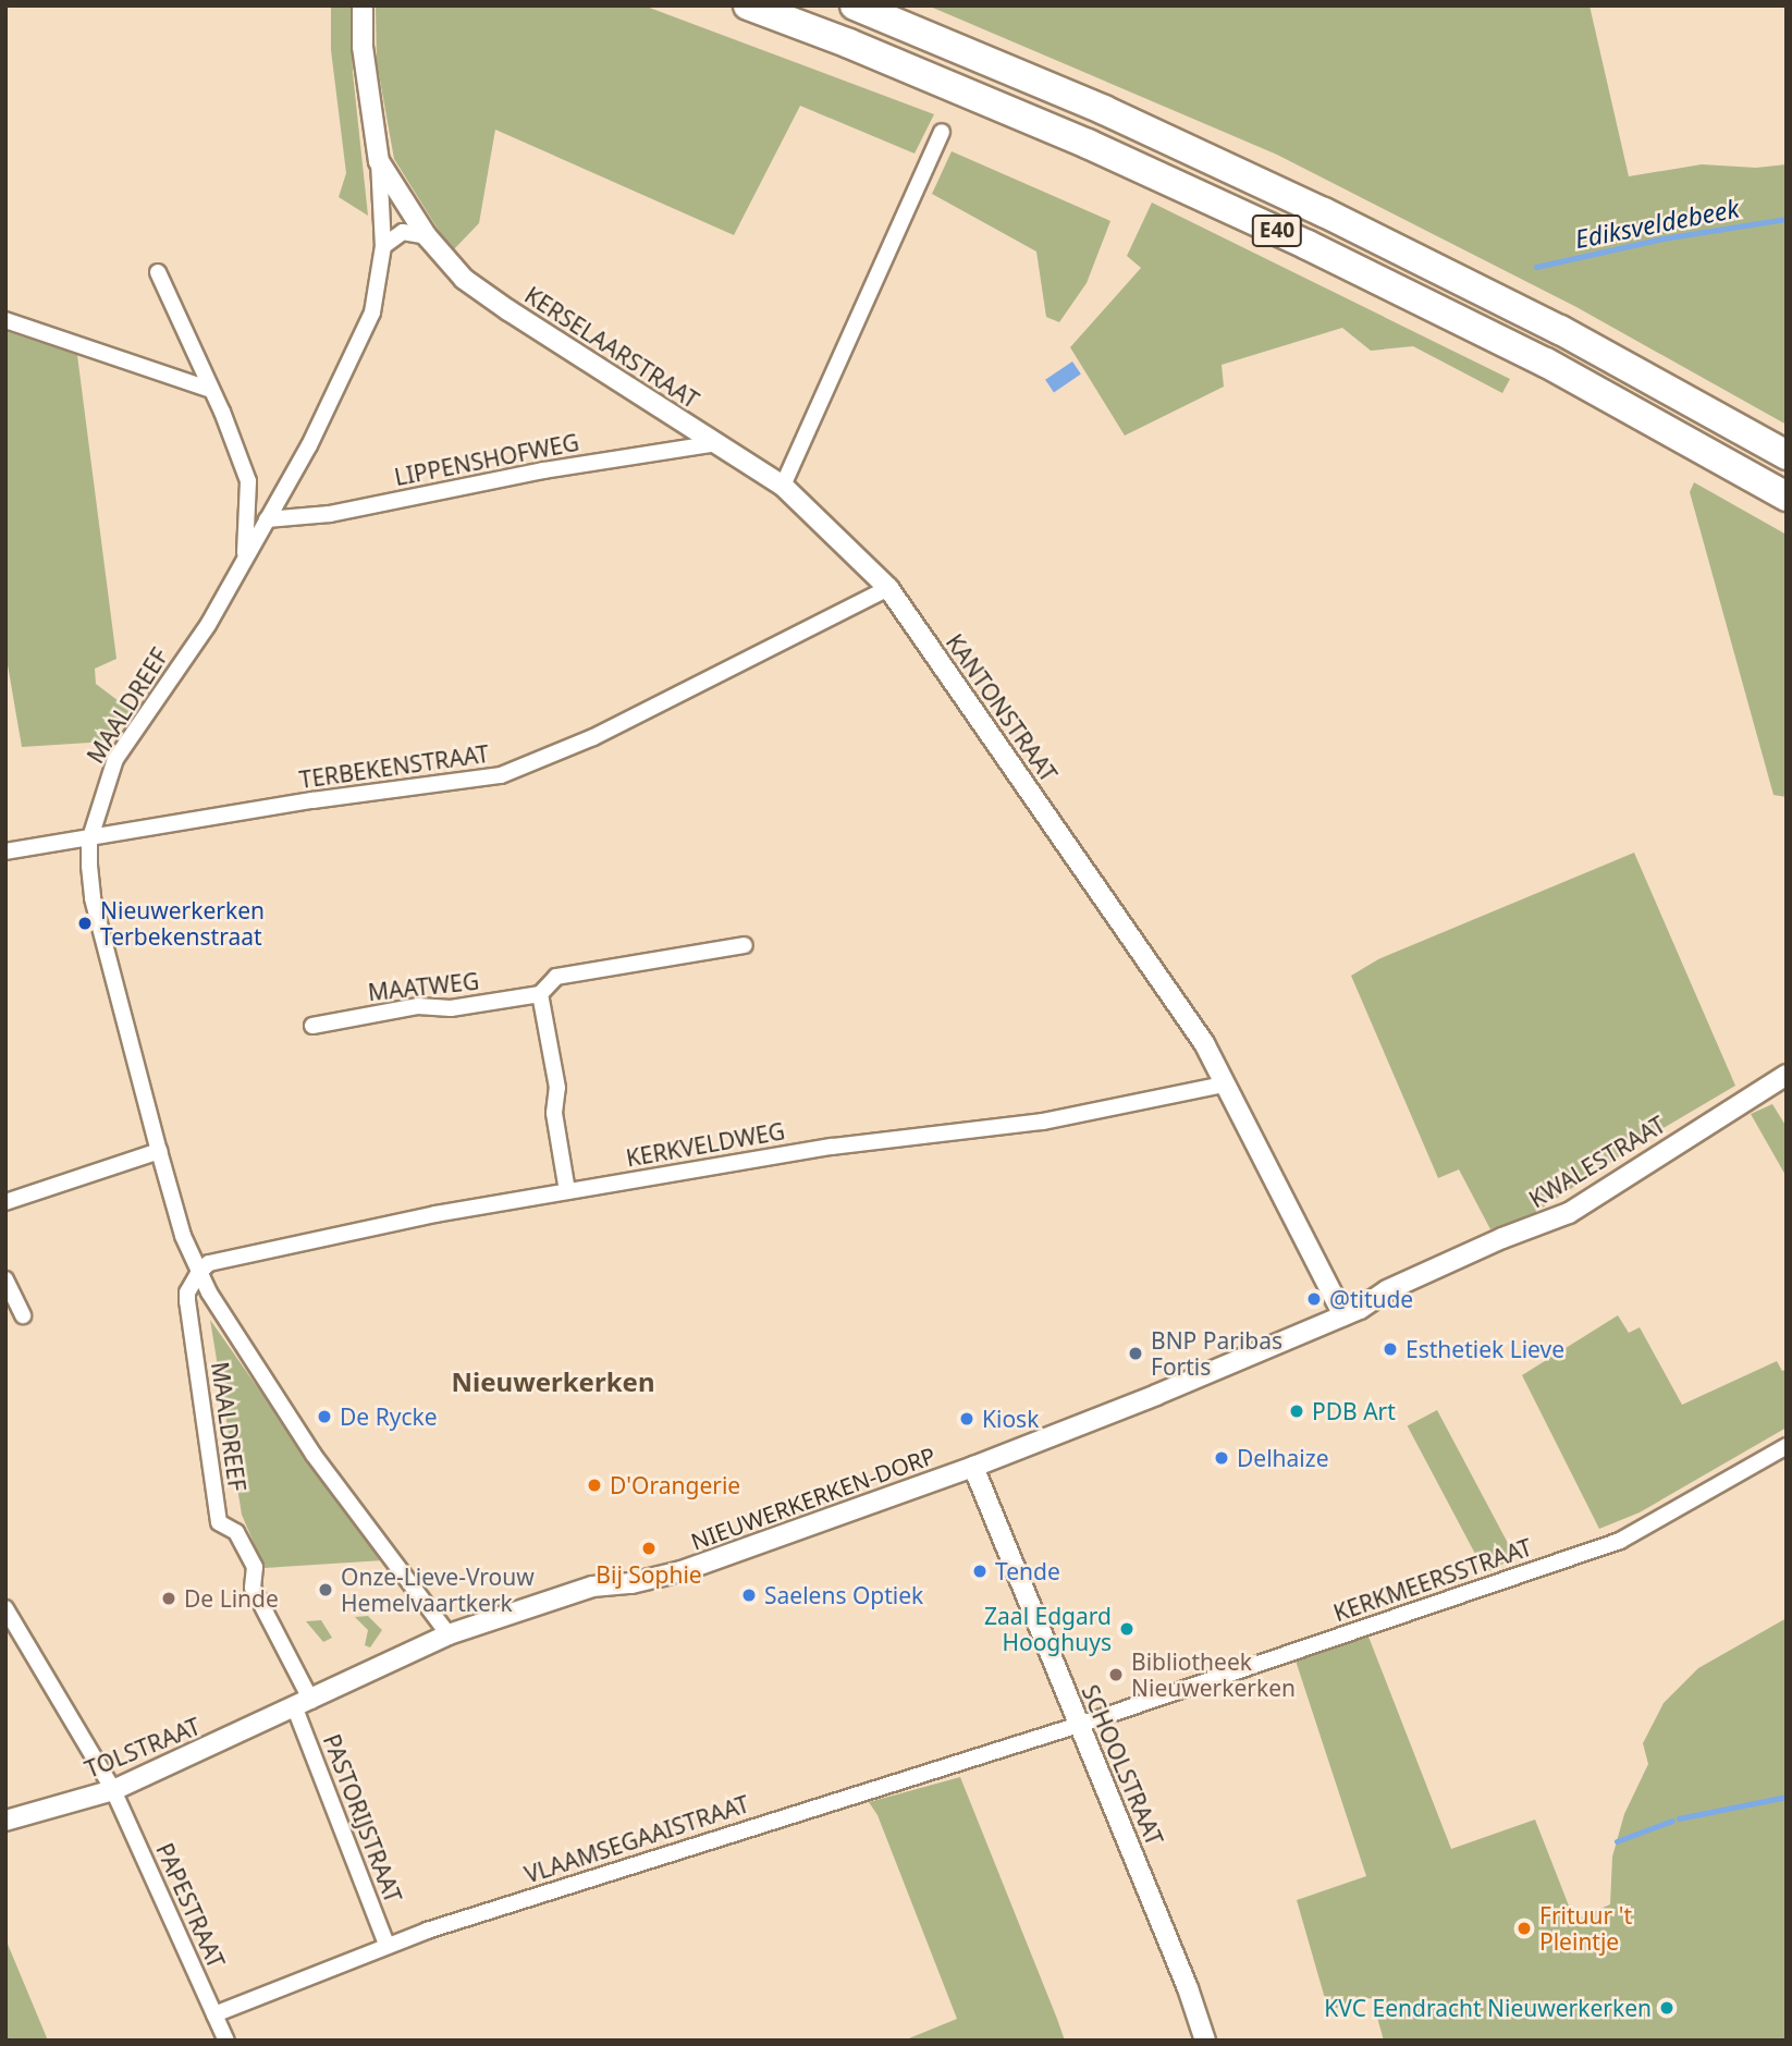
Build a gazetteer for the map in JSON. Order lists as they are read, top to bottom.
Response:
{
  "streets": {
    "highway": ["E40"],
    "street": [
      "KERSELAARSTRAAT",
      "LIPPENSHOFWEG",
      "MAALDREEF",
      "KANTONSTRAAT",
      "TERBEKENSTRAAT",
      "MAATWEG",
      "KERKVELDWEG",
      "KWALESTRAAT",
      "NIEUWERKERKEN-DORP",
      "KERKMEERSSTRAAT",
      "TOLSTRAAT",
      "SCHOOLSTRAAT",
      "PASTORIJSTRAAT",
      "VLAAMSEGAAISTRAAT",
      "PAPESTRAAT"
    ]
  },
  "crossings": [
    ["KERSELAARSTRAAT", "LIPPENSHOFWEG"],
    ["KERSELAARSTRAAT", "KANTONSTRAAT"],
    ["MAALDREEF", "TERBEKENSTRAAT"],
    ["MAALDREEF", "KERKVELDWEG"],
    ["MAALDREEF", "NIEUWERKERKEN-DORP"],
    ["MAALDREEF", "TOLSTRAAT"],
    ["MAALDREEF", "PASTORIJSTRAAT"],
    ["KANTONSTRAAT", "TERBEKENSTRAAT"],
    ["KANTONSTRAAT", "KERKVELDWEG"],
    ["KANTONSTRAAT", "KWALESTRAAT"],
    ["KANTONSTRAAT", "NIEUWERKERKEN-DORP"],
    ["KWALESTRAAT", "NIEUWERKERKEN-DORP"],
    ["NIEUWERKERKEN-DORP", "TOLSTRAAT"],
    ["NIEUWERKERKEN-DORP", "SCHOOLSTRAAT"],
    ["NIEUWERKERKEN-DORP", "PASTORIJSTRAAT"],
    ["KERKMEERSSTRAAT", "SCHOOLSTRAAT"],
    ["KERKMEERSSTRAAT", "VLAAMSEGAAISTRAAT"],
    ["TOLSTRAAT", "PASTORIJSTRAAT"],
    ["TOLSTRAAT", "PAPESTRAAT"],
    ["SCHOOLSTRAAT", "VLAAMSEGAAISTRAAT"],
    ["PASTORIJSTRAAT", "VLAAMSEGAAISTRAAT"],
    ["VLAAMSEGAAISTRAAT", "PAPESTRAAT"]
  ],
  "districts": ["Nieuwerkerken"],
  "water": ["Ediksveldebeek"],
  "places": [
    "Nieuwerkerken Terbekenstraat",
    "@titude",
    "Esthetiek Lieve",
    "BNP Paribas Fortis",
    "PDB Art",
    "De Rycke",
    "Kiosk",
    "Delhaize",
    "D'Orangerie",
    "Bij Sophie",
    "Tende",
    "Onze-Lieve-Vrouw Hemelvaartkerk",
    "Saelens Optiek",
    "De Linde",
    "Zaal Edgard Hooghuys",
    "Bibliotheek Nieuwerkerken",
    "Frituur 't Pleintje",
    "KVC Eendracht Nieuwerkerken"
  ]
}
